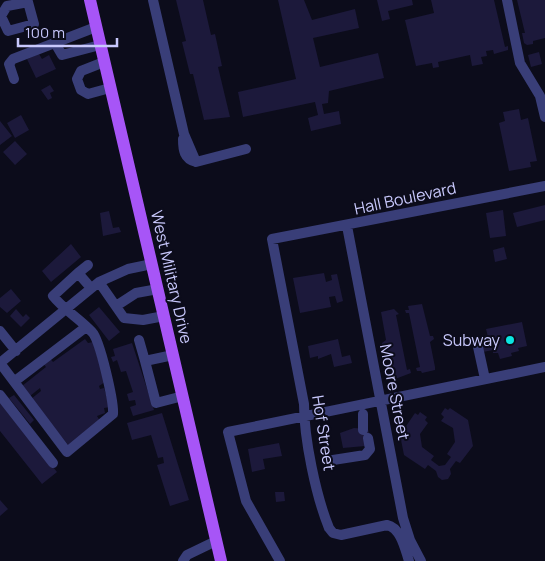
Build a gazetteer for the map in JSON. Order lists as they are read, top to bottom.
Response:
{
  "streets": {
    "main road": ["West Military Drive"],
    "street": ["Hall Boulevard", "Moore Street", "Hof Street"]
  },
  "crossings": [
    ["Hall Boulevard", "Moore Street"],
    ["Hall Boulevard", "Hof Street"]
  ],
  "places": ["Subway"],
  "scale_bar": "100 m"
}
